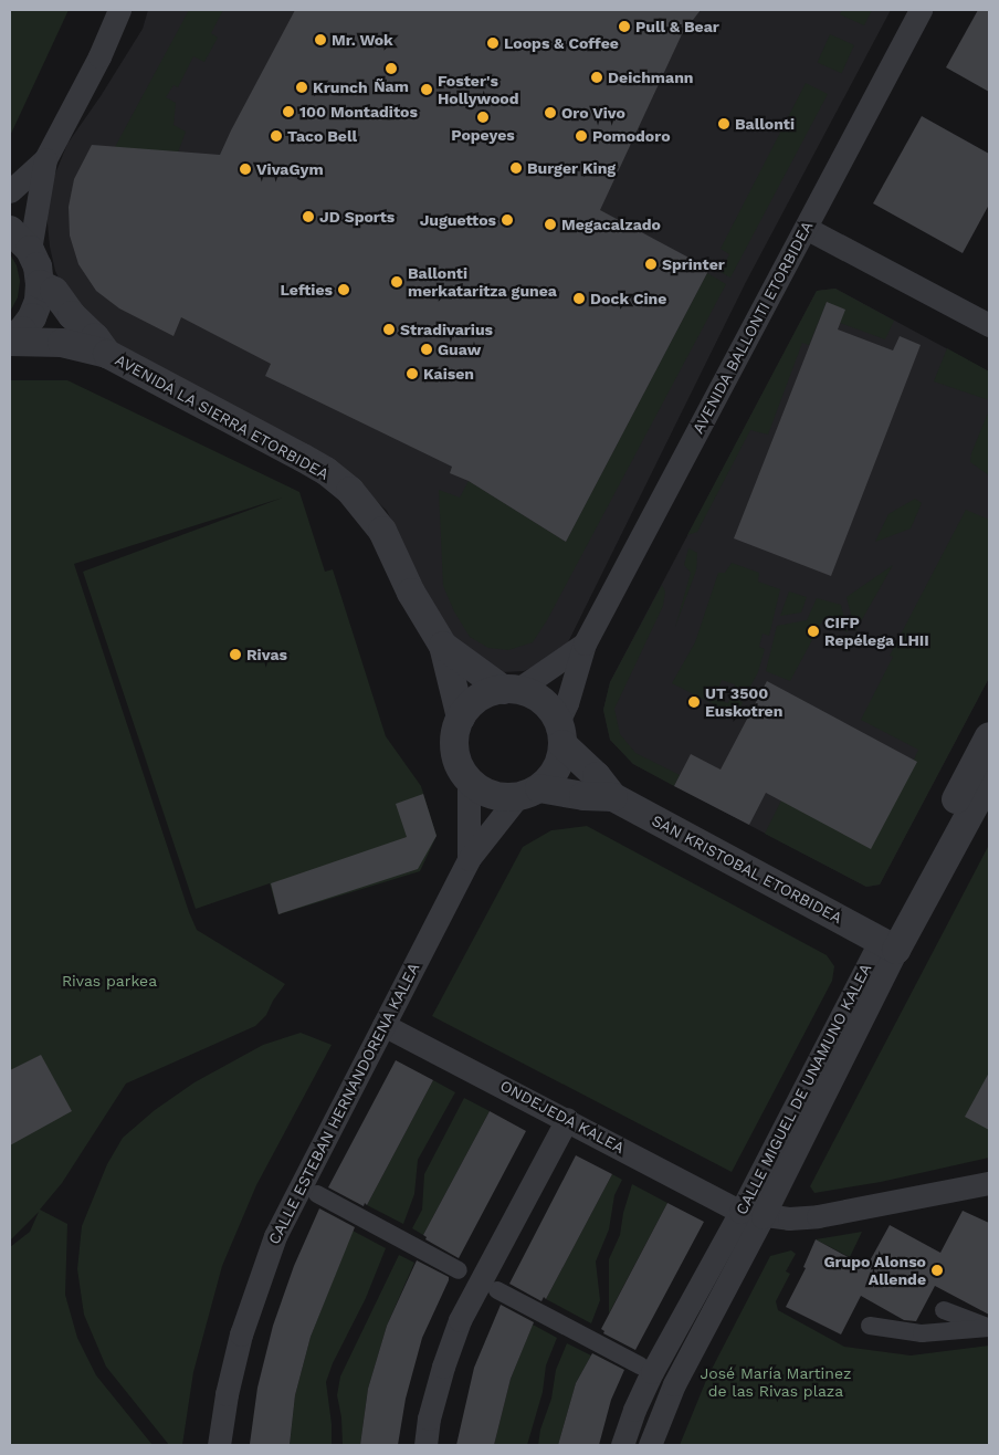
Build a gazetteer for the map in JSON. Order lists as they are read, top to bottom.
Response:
{
  "streets": {
    "street": [
      "AVENIDA BALLONTI ETORBIDEA",
      "AVENIDA LA SIERRA ETORBIDEA",
      "SAN KRISTOBAL ETORBIDEA",
      "CALLE MIGUEL DE UNAMUNO KALEA",
      "CALLE ESTEBAN HERNANDORENA KALEA",
      "ONDEJEDA KALEA"
    ]
  },
  "crossings": [
    ["AVENIDA BALLONTI ETORBIDEA", "AVENIDA LA SIERRA ETORBIDEA"],
    ["AVENIDA BALLONTI ETORBIDEA", "SAN KRISTOBAL ETORBIDEA"],
    ["AVENIDA LA SIERRA ETORBIDEA", "SAN KRISTOBAL ETORBIDEA"],
    ["SAN KRISTOBAL ETORBIDEA", "CALLE MIGUEL DE UNAMUNO KALEA"],
    ["CALLE MIGUEL DE UNAMUNO KALEA", "ONDEJEDA KALEA"],
    ["CALLE ESTEBAN HERNANDORENA KALEA", "ONDEJEDA KALEA"]
  ],
  "parks": ["Rivas parkea", "José María Martinez de las Rivas plaza"],
  "places": [
    "Pull & Bear",
    "Mr. Wok",
    "Loops & Coffee",
    "Ñam",
    "Deichmann",
    "Krunch",
    "Foster's Hollywood",
    "100 Montaditos",
    "Oro Vivo",
    "Popeyes",
    "Ballonti",
    "Taco Bell",
    "Pomodoro",
    "Burger King",
    "VivaGym",
    "JD Sports",
    "Juguettos",
    "Megacalzado",
    "Sprinter",
    "Ballonti merkataritza gunea",
    "Lefties",
    "Dock Cine",
    "Stradivarius",
    "Guaw",
    "Kaisen",
    "CIFP Repélega LHII",
    "Rivas",
    "UT 3500 Euskotren",
    "Grupo Alonso Allende"
  ]
}
